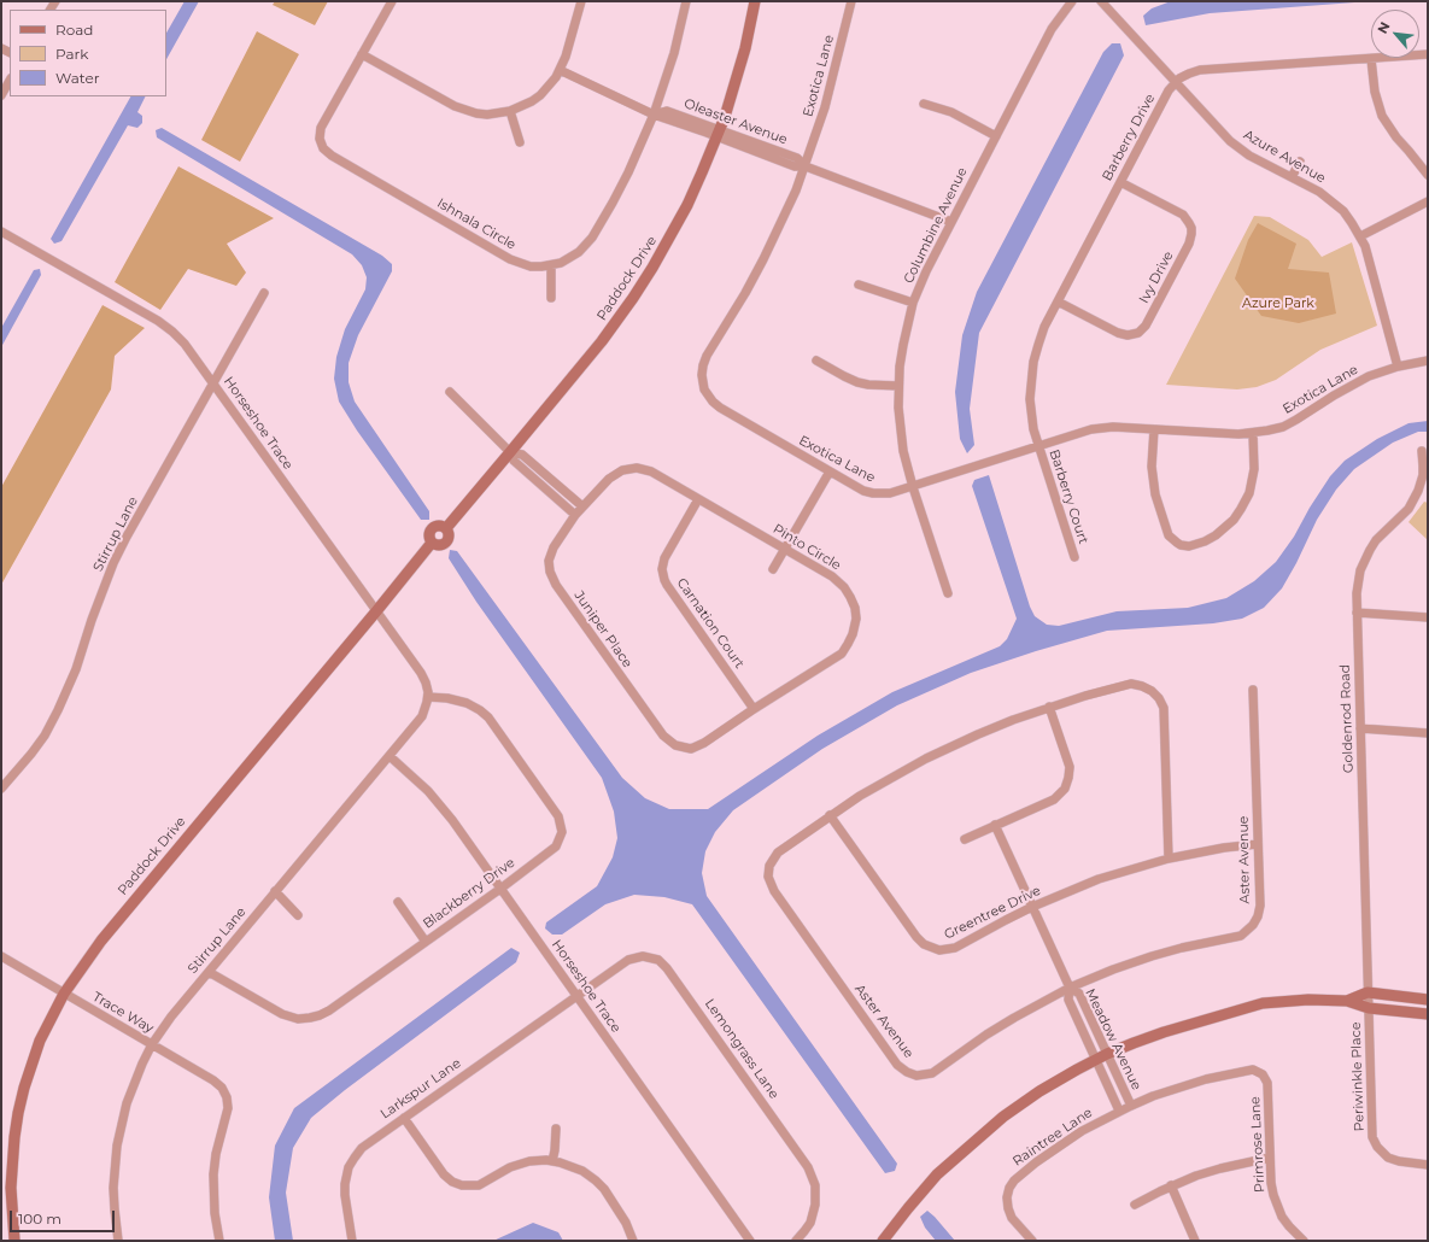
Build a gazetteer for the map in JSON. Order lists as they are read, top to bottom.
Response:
{
  "streets": {
    "street": [
      "Exotica Lane",
      "Oleaster Avenue",
      "Barberry Drive",
      "Azure Avenue",
      "Ishnala Circle",
      "Columbine Avenue",
      "Ivy Drive",
      "Paddock Drive",
      "Horseshoe Trace",
      "Barberry Court",
      "Stirrup Lane",
      "Pinto Circle",
      "Carnation Court",
      "Juniper Place",
      "Goldenrod Road",
      "Aster Avenue",
      "Blackberry Drive",
      "Greentree Drive",
      "Trace Way",
      "Meadow Avenue",
      "Lemongrass Lane",
      "Periwinkle Place",
      "Larkspur Lane",
      "Raintree Lane",
      "Primrose Lane"
    ]
  },
  "crossings": [
    ["Exotica Lane", "Oleaster Avenue"],
    ["Exotica Lane", "Barberry Drive"],
    ["Exotica Lane", "Azure Avenue"],
    ["Exotica Lane", "Columbine Avenue"],
    ["Exotica Lane", "Barberry Court"],
    ["Oleaster Avenue", "Ishnala Circle"],
    ["Oleaster Avenue", "Columbine Avenue"],
    ["Oleaster Avenue", "Paddock Drive"],
    ["Barberry Drive", "Azure Avenue"],
    ["Barberry Drive", "Ivy Drive"],
    ["Barberry Drive", "Barberry Court"],
    ["Paddock Drive", "Horseshoe Trace"],
    ["Paddock Drive", "Trace Way"],
    ["Horseshoe Trace", "Stirrup Lane"],
    ["Horseshoe Trace", "Blackberry Drive"],
    ["Horseshoe Trace", "Lemongrass Lane"],
    ["Horseshoe Trace", "Larkspur Lane"],
    ["Stirrup Lane", "Blackberry Drive"],
    ["Stirrup Lane", "Trace Way"],
    ["Pinto Circle", "Carnation Court"],
    ["Pinto Circle", "Juniper Place"],
    ["Goldenrod Road", "Periwinkle Place"],
    ["Aster Avenue", "Greentree Drive"],
    ["Aster Avenue", "Meadow Avenue"],
    ["Greentree Drive", "Meadow Avenue"],
    ["Meadow Avenue", "Raintree Lane"],
    ["Meadow Avenue", "Primrose Lane"],
    ["Lemongrass Lane", "Larkspur Lane"],
    ["Raintree Lane", "Primrose Lane"]
  ],
  "parks": ["Azure Park"],
  "legend": ["Road", "Park", "Water"],
  "scale_bar": "100 m",
  "north": "top left"
}
